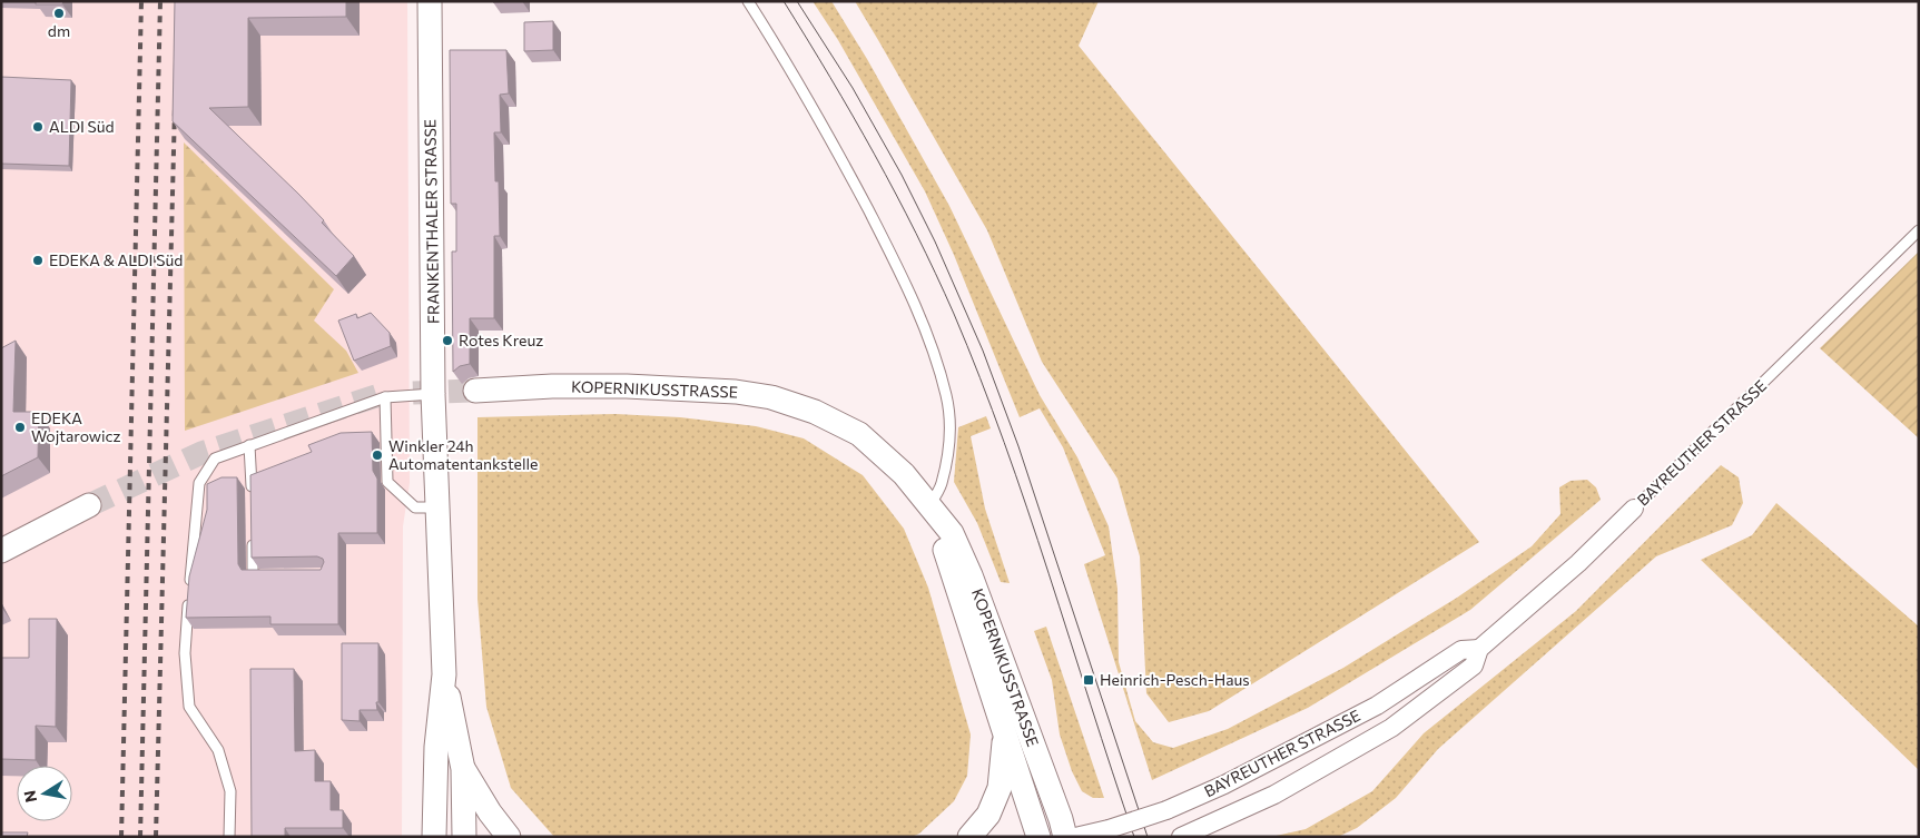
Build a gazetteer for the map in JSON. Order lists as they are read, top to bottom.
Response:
{
  "streets": {
    "street": ["FRANKENTHALER STRASSE", "KOPERNIKUSSTRASSE", "BAYREUTHER STRASSE"]
  },
  "places": {
    "other": [
      "dm",
      "ALDI Süd",
      "EDEKA & ALDI Süd",
      "Rotes Kreuz",
      "EDEKA Wojtarowicz",
      "Winkler 24h Automatentankstelle"
    ],
    "transit": ["Heinrich-Pesch-Haus"]
  },
  "north": "left"
}
